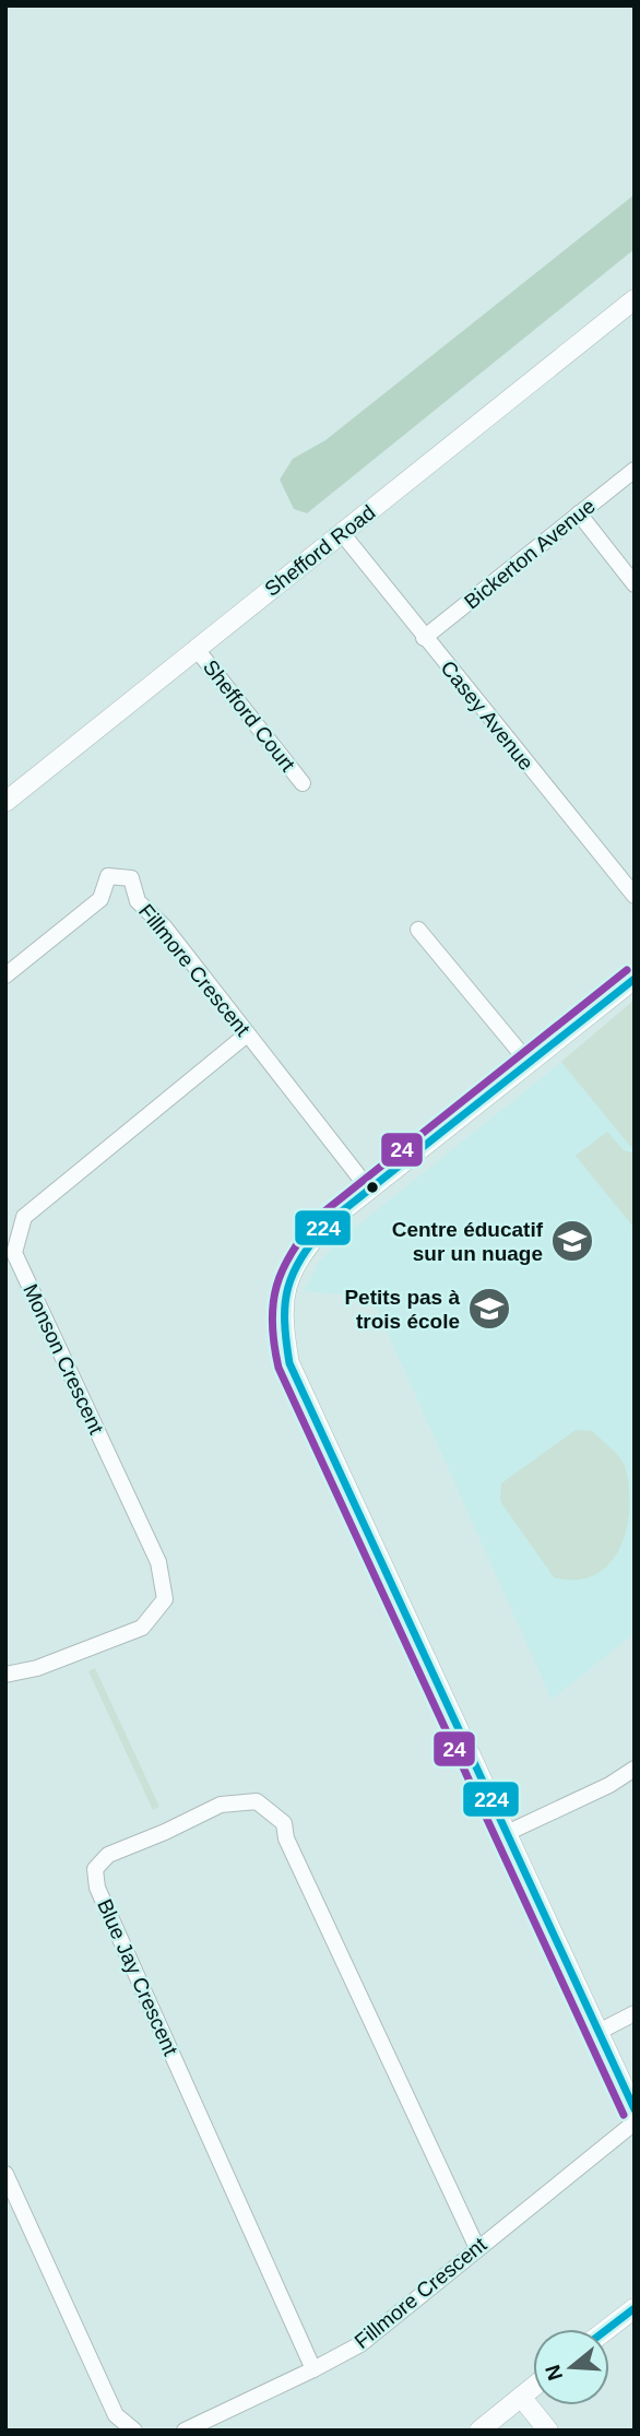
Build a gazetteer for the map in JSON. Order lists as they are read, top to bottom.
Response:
{
  "streets": {
    "street": [
      "Shefford Road",
      "Bickerton Avenue",
      "Shefford Court",
      "Casey Avenue",
      "Fillmore Crescent",
      "Monson Crescent",
      "Blue Jay Crescent"
    ]
  },
  "crossings": [
    ["Shefford Road", "Shefford Court"],
    ["Shefford Road", "Casey Avenue"],
    ["Bickerton Avenue", "Casey Avenue"],
    ["Fillmore Crescent", "Monson Crescent"],
    ["Fillmore Crescent", "Blue Jay Crescent"]
  ],
  "places": {
    "school or university": ["Centre éducatif sur un nuage", "Petits pas à trois école"]
  },
  "lines": ["transit line 24", "transit line 224"],
  "north": "left"
}
